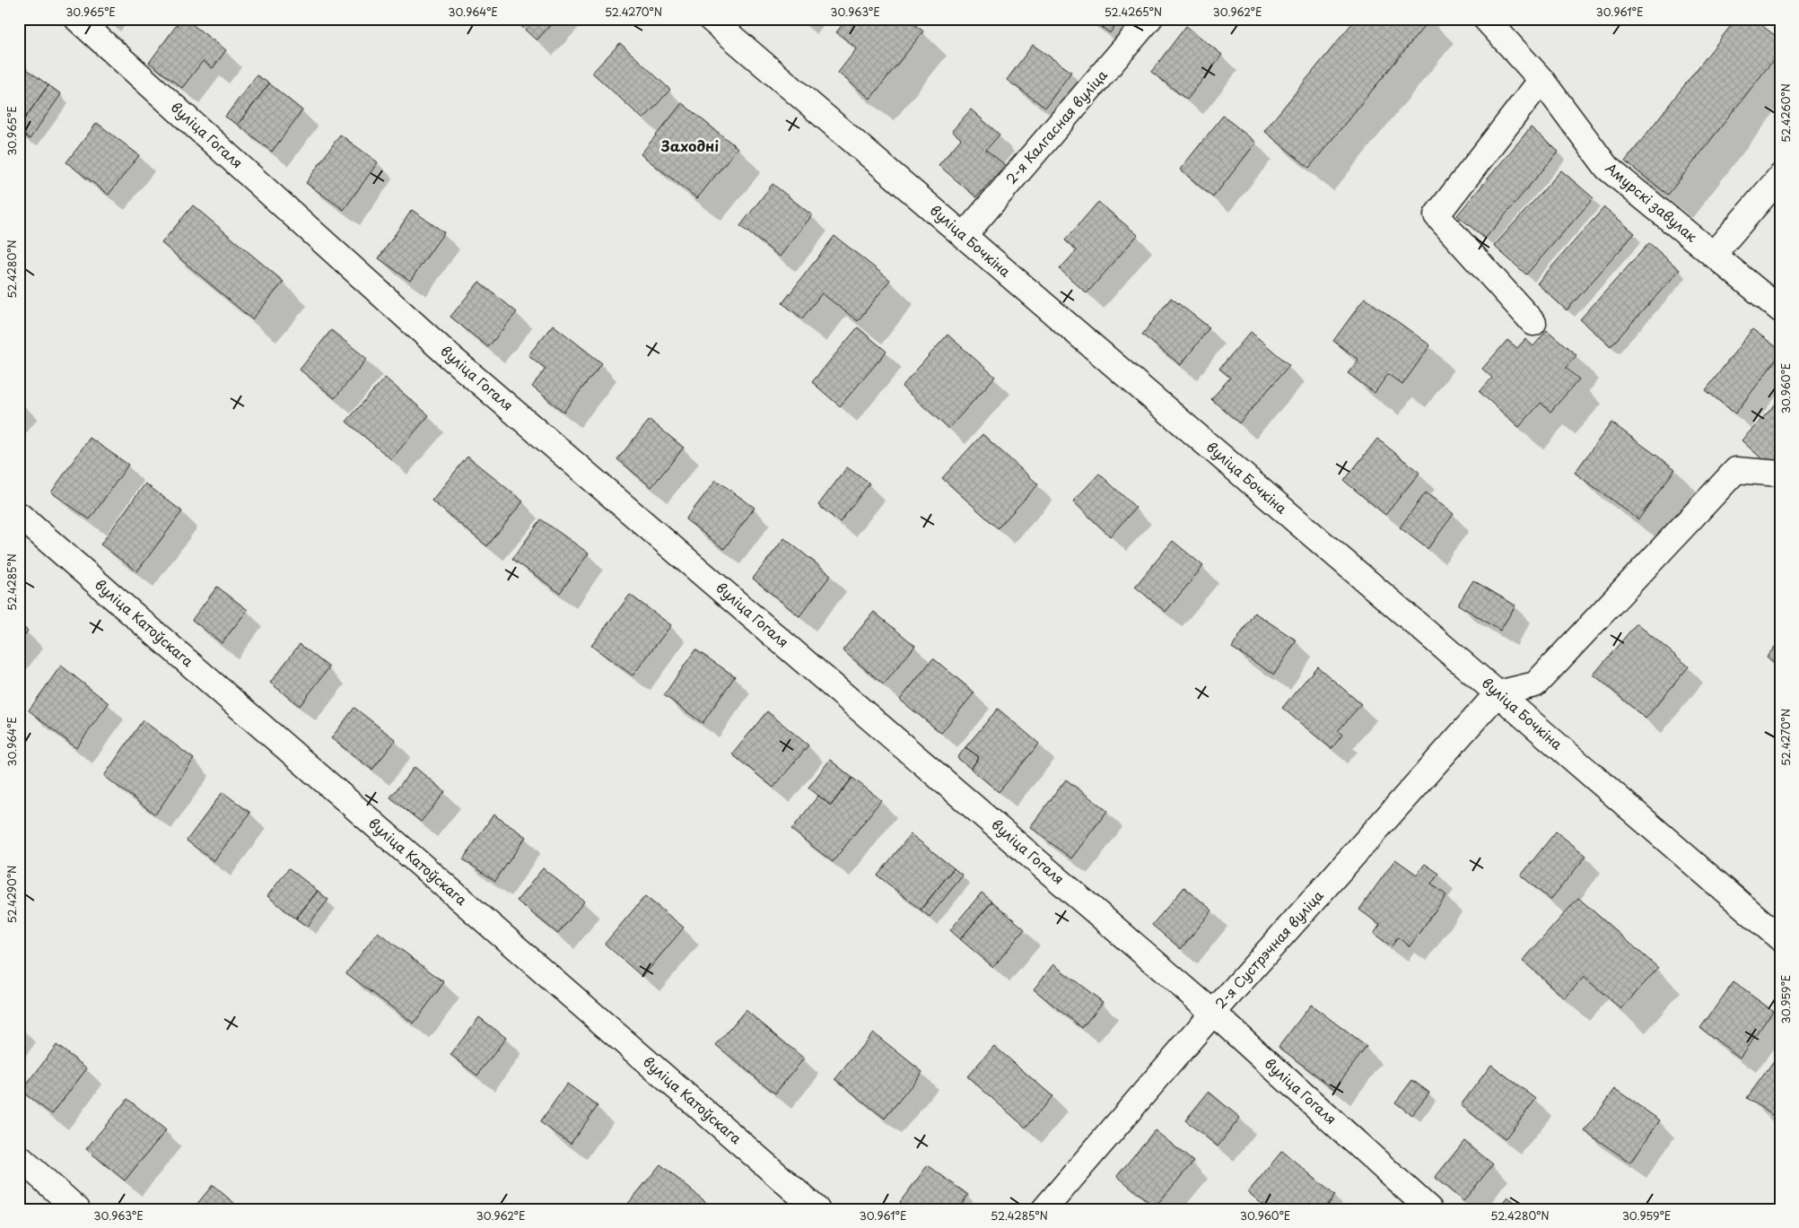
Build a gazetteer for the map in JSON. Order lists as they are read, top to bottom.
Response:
{
  "streets": {
    "street": [
      "2-я Калгасная вуліца",
      "вуліца Гогаля",
      "Амурскі завулак",
      "вуліца Бочкіна",
      "вуліца Катоўскага",
      "2-я Сустрэчная вуліца"
    ]
  },
  "crossings": [
    ["2-я Калгасная вуліца", "вуліца Бочкіна"],
    ["вуліца Гогаля", "2-я Сустрэчная вуліца"],
    ["вуліца Бочкіна", "2-я Сустрэчная вуліца"]
  ],
  "districts": ["Заходні"],
  "coordinates": [
    "30.965°E",
    "30.964°E",
    "52.4270°N",
    "30.963°E",
    "52.4265°N",
    "30.962°E",
    "30.961°E",
    "52.4260°N",
    "52.4280°N",
    "30.960°E",
    "52.4285°N",
    "52.4290°N",
    "30.959°E"
  ]
}
